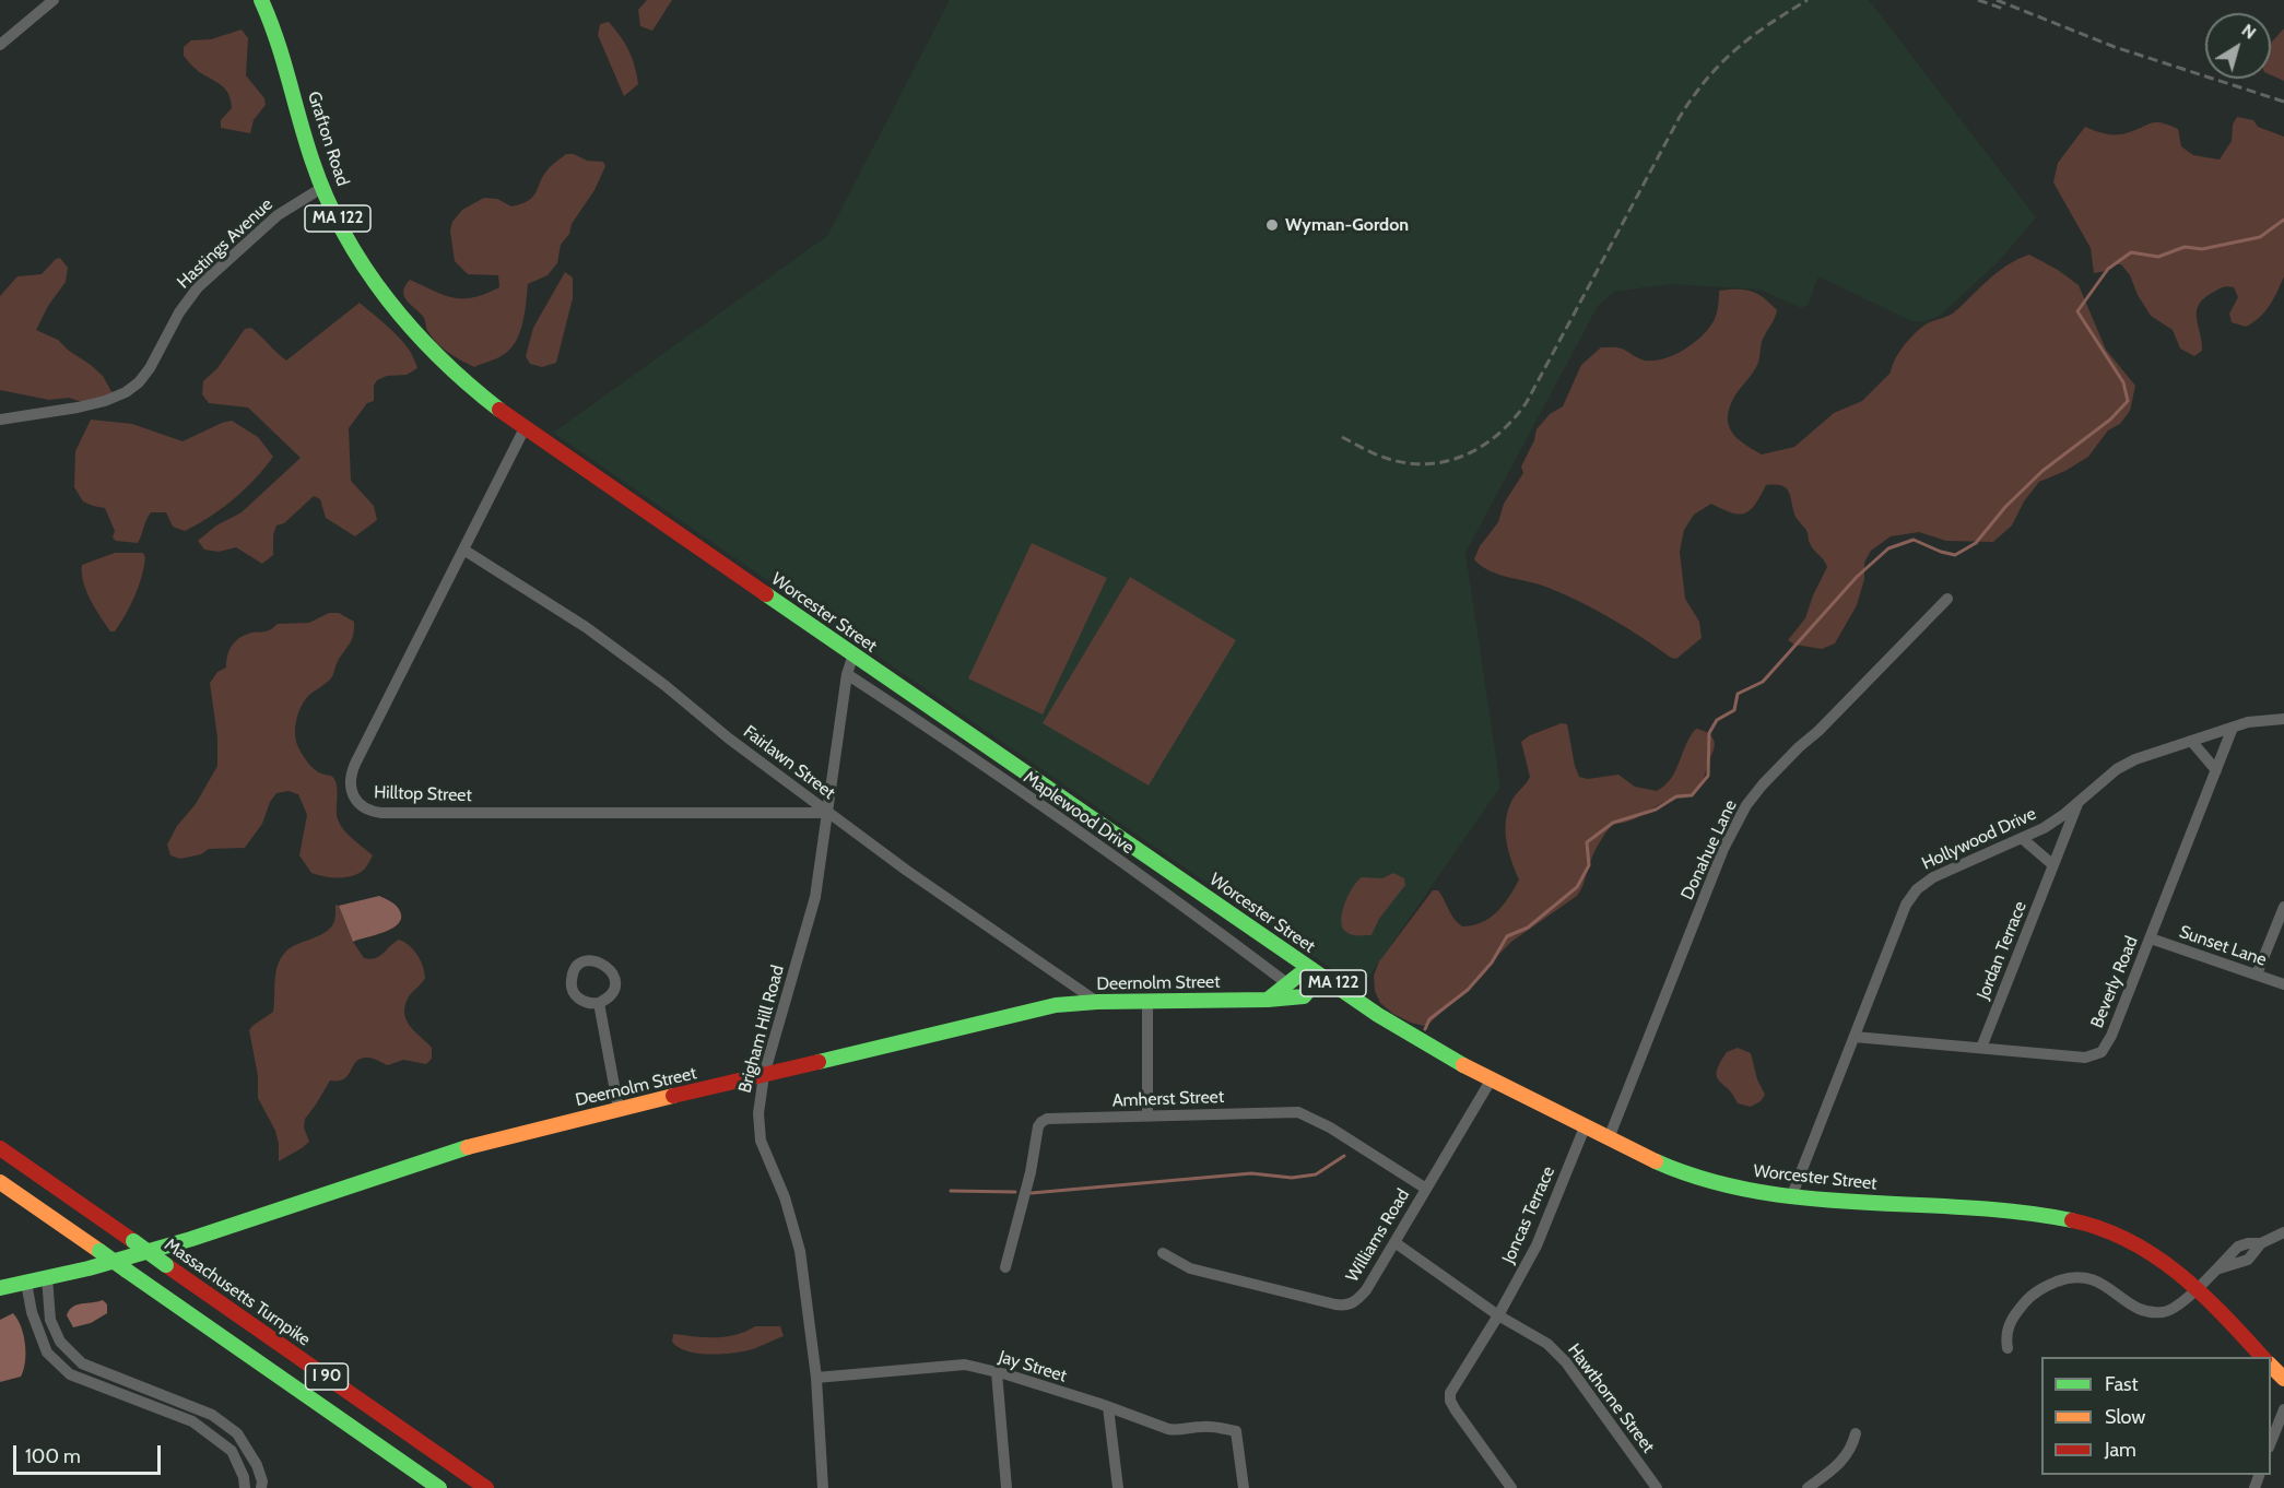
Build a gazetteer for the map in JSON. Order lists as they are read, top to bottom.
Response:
{
  "streets": {
    "main road": [
      "Grafton Road",
      "MA 122",
      "Worcester Street",
      "Deernolm Street",
      "Massachusetts Turnpike",
      "I 90"
    ],
    "street": [
      "Hastings Avenue",
      "Fairlawn Street",
      "Hilltop Street",
      "Maplewood Drive",
      "Hollywood Drive",
      "Donahue Lane",
      "Sunset Lane",
      "Jordan Terrace",
      "Beverly Road",
      "Brigham Hill Road",
      "Amherst Street",
      "Joncas Terrace",
      "Williams Road",
      "Jay Street",
      "Hawthorne Street"
    ]
  },
  "crossings": [
    ["Grafton Road", "Hastings Avenue"],
    ["Grafton Road", "Worcester Street"],
    ["Worcester Street", "Hilltop Street"],
    ["Worcester Street", "Hollywood Drive"],
    ["Worcester Street", "Donahue Lane"],
    ["Worcester Street", "Deernolm Street"],
    ["Worcester Street", "Brigham Hill Road"],
    ["Worcester Street", "Joncas Terrace"],
    ["Worcester Street", "Williams Road"],
    ["Fairlawn Street", "Hilltop Street"],
    ["Fairlawn Street", "Deernolm Street"],
    ["Fairlawn Street", "Brigham Hill Road"],
    ["Hilltop Street", "Brigham Hill Road"],
    ["Maplewood Drive", "Brigham Hill Road"],
    ["Hollywood Drive", "Jordan Terrace"],
    ["Hollywood Drive", "Beverly Road"],
    ["Sunset Lane", "Beverly Road"],
    ["Jordan Terrace", "Beverly Road"],
    ["Deernolm Street", "Brigham Hill Road"],
    ["Brigham Hill Road", "Jay Street"],
    ["Amherst Street", "Williams Road"],
    ["Joncas Terrace", "Hawthorne Street"],
    ["Williams Road", "Hawthorne Street"]
  ],
  "places": ["Wyman-Gordon"],
  "legend": ["Fast", "Slow", "Jam"],
  "scale_bar": "100 m",
  "north": "top right"
}
